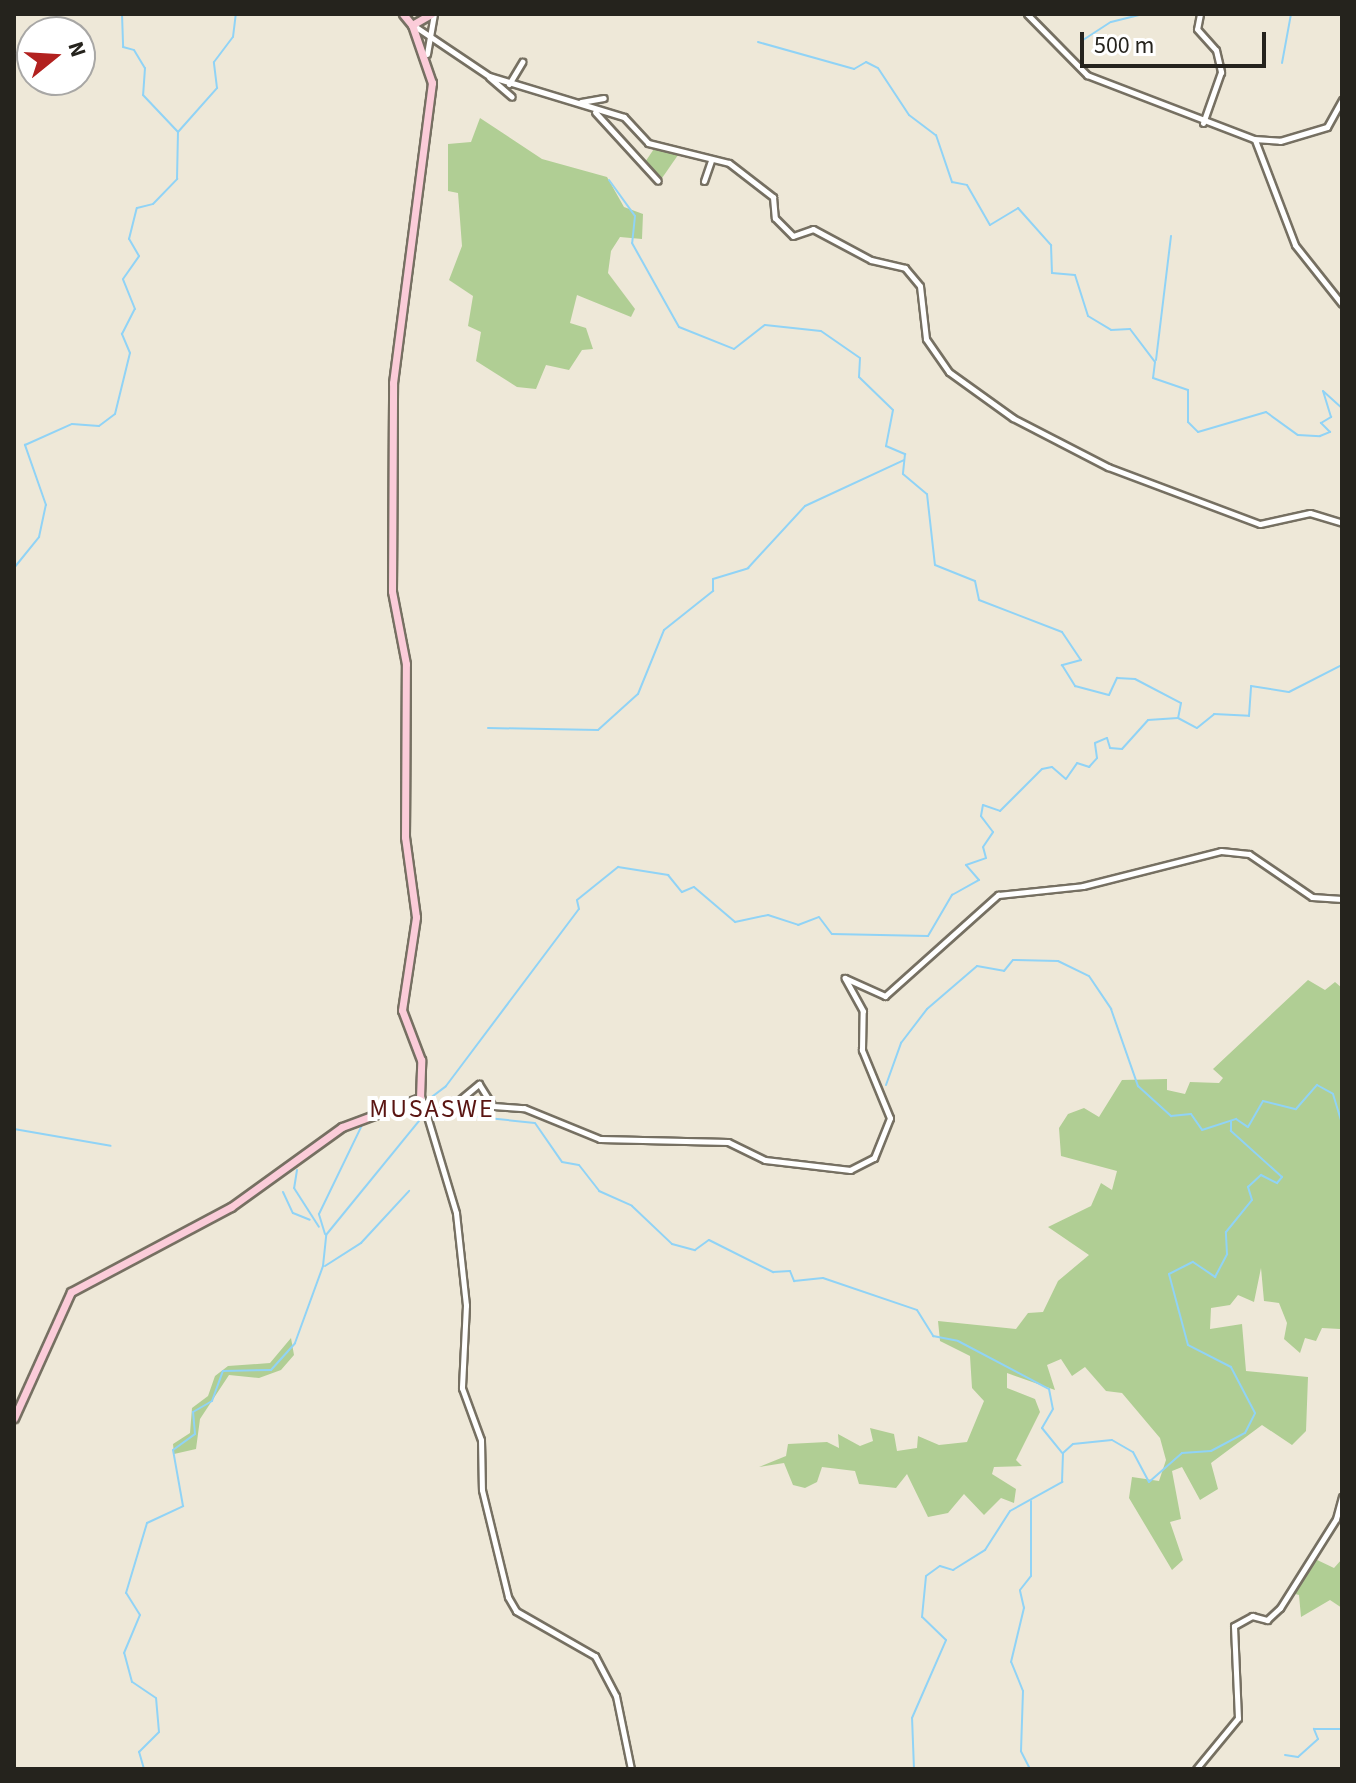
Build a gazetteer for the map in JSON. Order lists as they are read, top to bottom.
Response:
{
  "districts": ["MUSASWE"],
  "scale_bar": "500 m",
  "north": "right"
}
